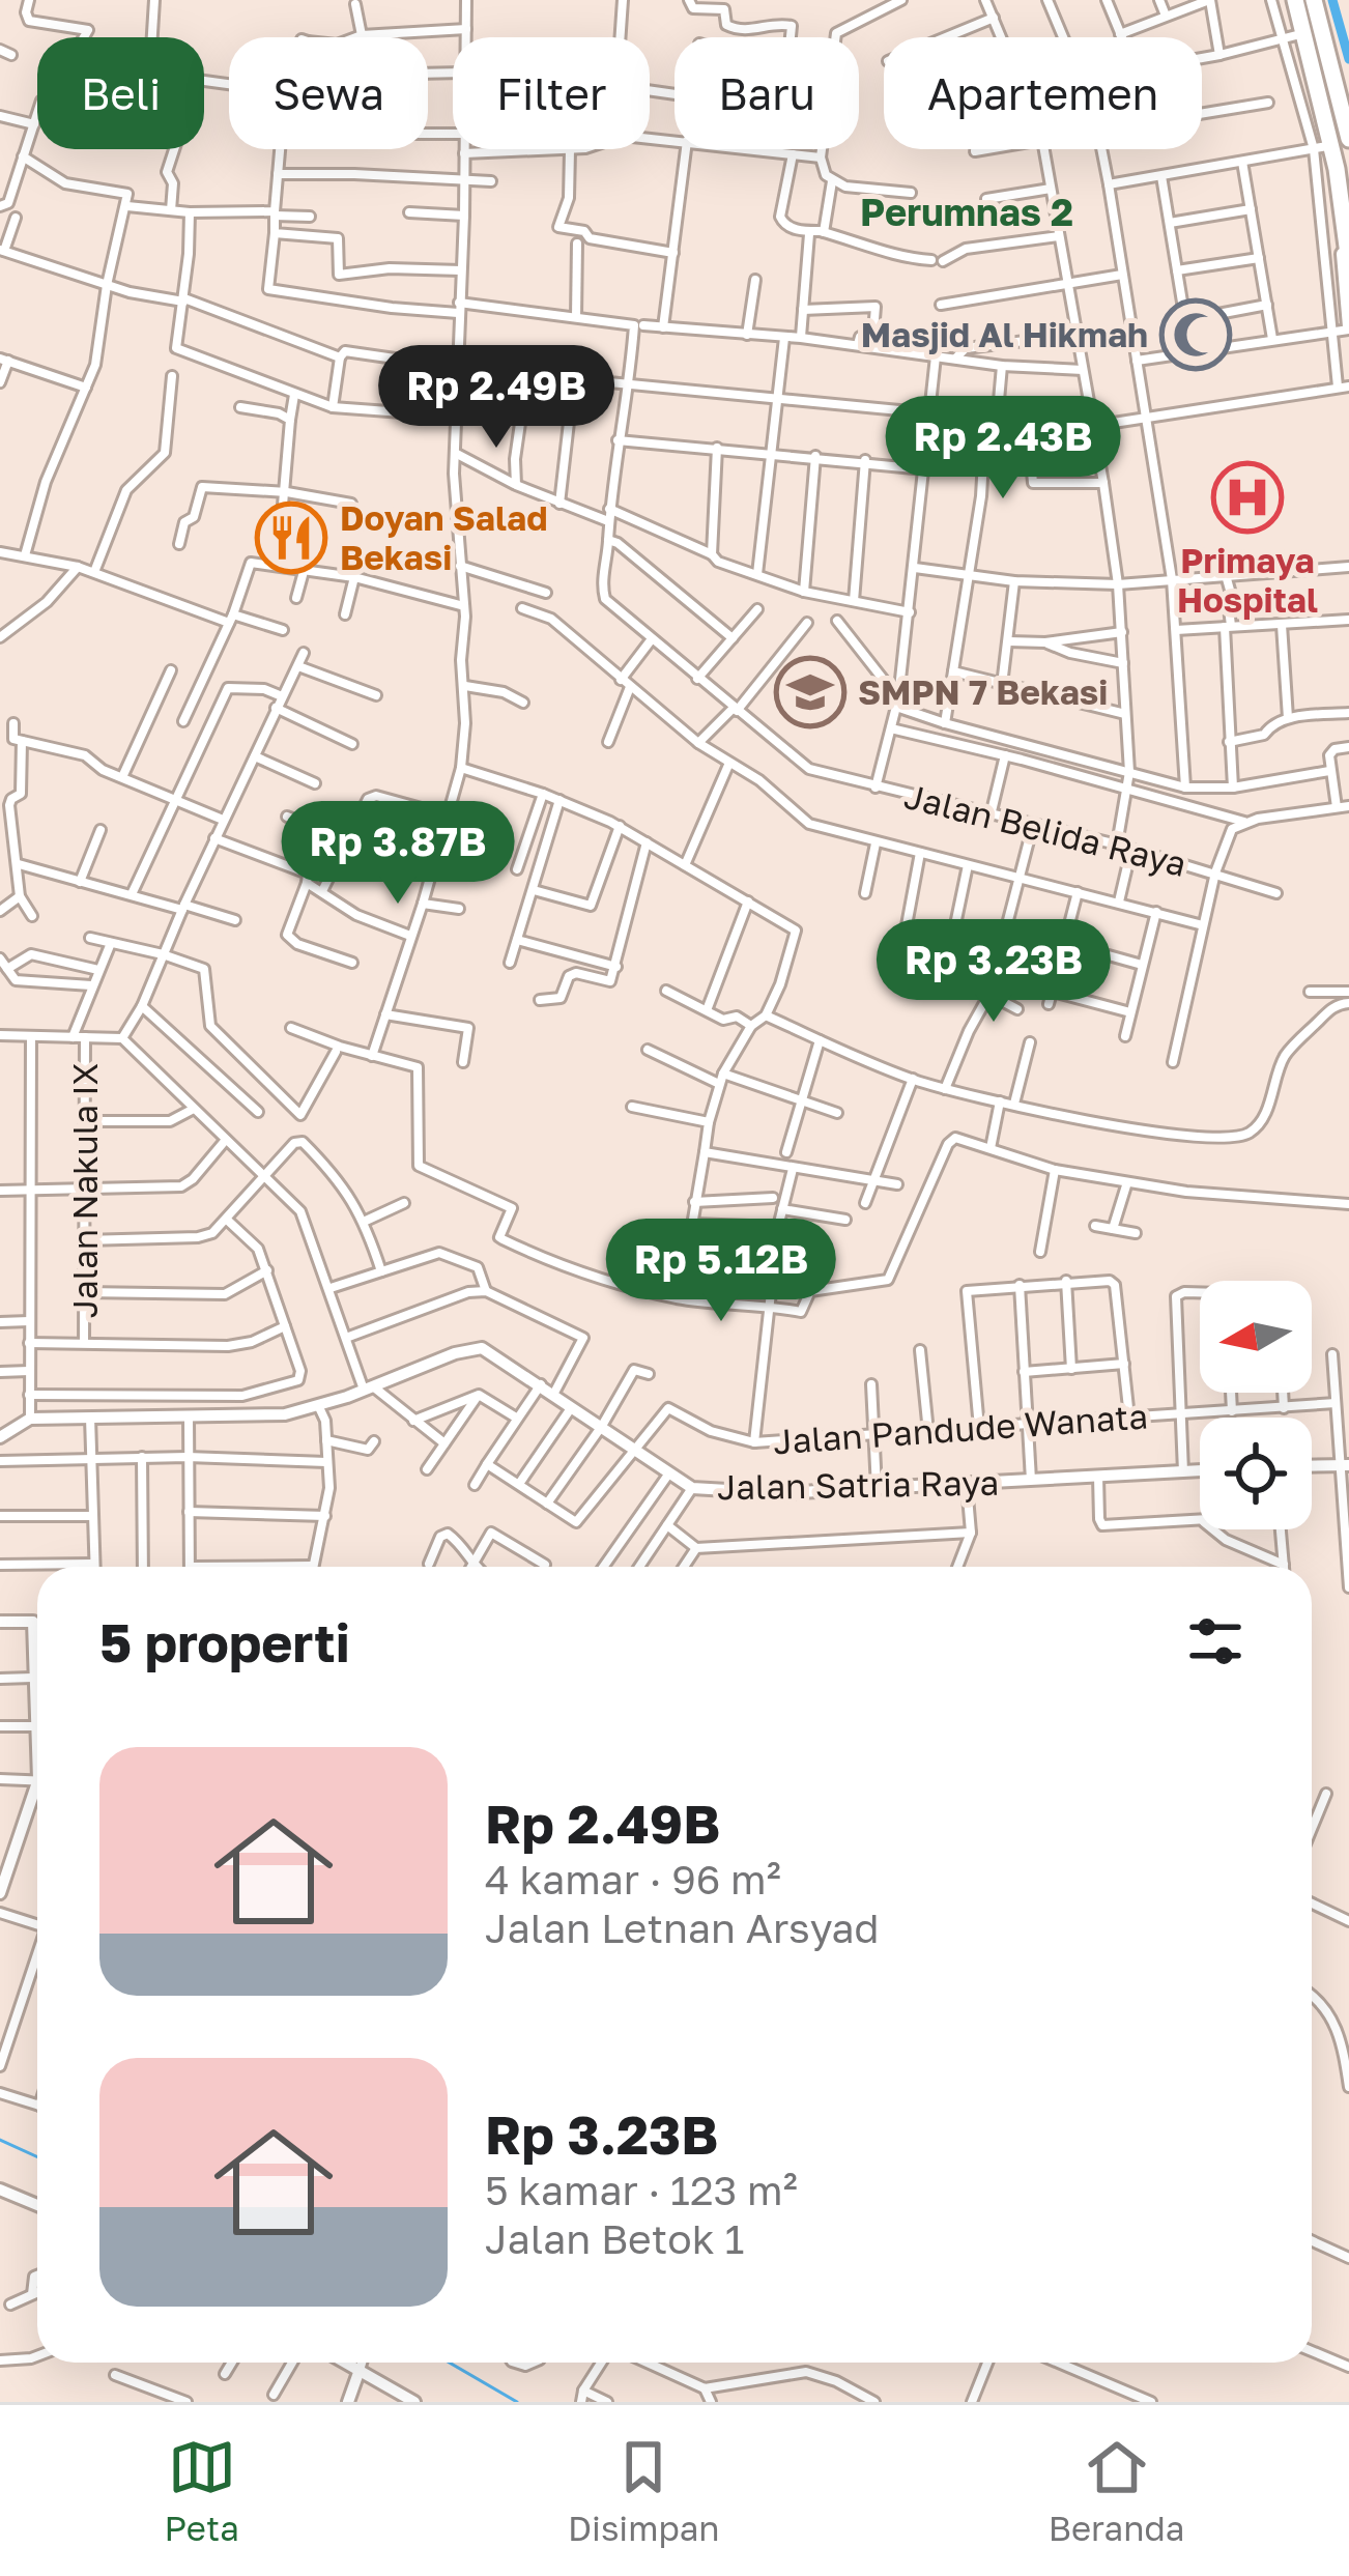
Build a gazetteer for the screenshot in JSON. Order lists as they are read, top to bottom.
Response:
{
  "streets": {
    "street": [
      "Jalan Belida Raya",
      "Jalan Nakula IX",
      "Jalan Pandude Wanata",
      "Jalan Satria Raya"
    ]
  },
  "crossings": [
    ["Jalan Pandude Wanata", "Jalan Satria Raya"]
  ],
  "districts": ["Perumnas 2"],
  "places": {
    "mosque": ["Masjid Al Hikmah"],
    "hospital": ["Primaya Hospital"],
    "restaurant": ["Doyan Salad Bekasi"],
    "school or university": ["SMPN 7 Bekasi"]
  },
  "north": "left",
  "page": {
    "chip": [
      "Beli",
      "Sewa",
      "Filter",
      "Baru",
      "Apartemen"
    ],
    "price": [
      "Rp 2.49B",
      "Rp 2.43B",
      "Rp 3.87B",
      "Rp 3.23B",
      "Rp 5.12B"
    ],
    "heading": "5 properti",
    "list": [
      {
        "name": "Rp 2.49B",
        "note": "4 kamar · 96 m² · Jalan Letnan Arsyad"
      },
      {
        "name": "Rp 3.23B",
        "note": "5 kamar · 123 m² · Jalan Betok 1"
      }
    ],
    "tabs": ["Peta", "Disimpan", "Beranda"]
  }
}
